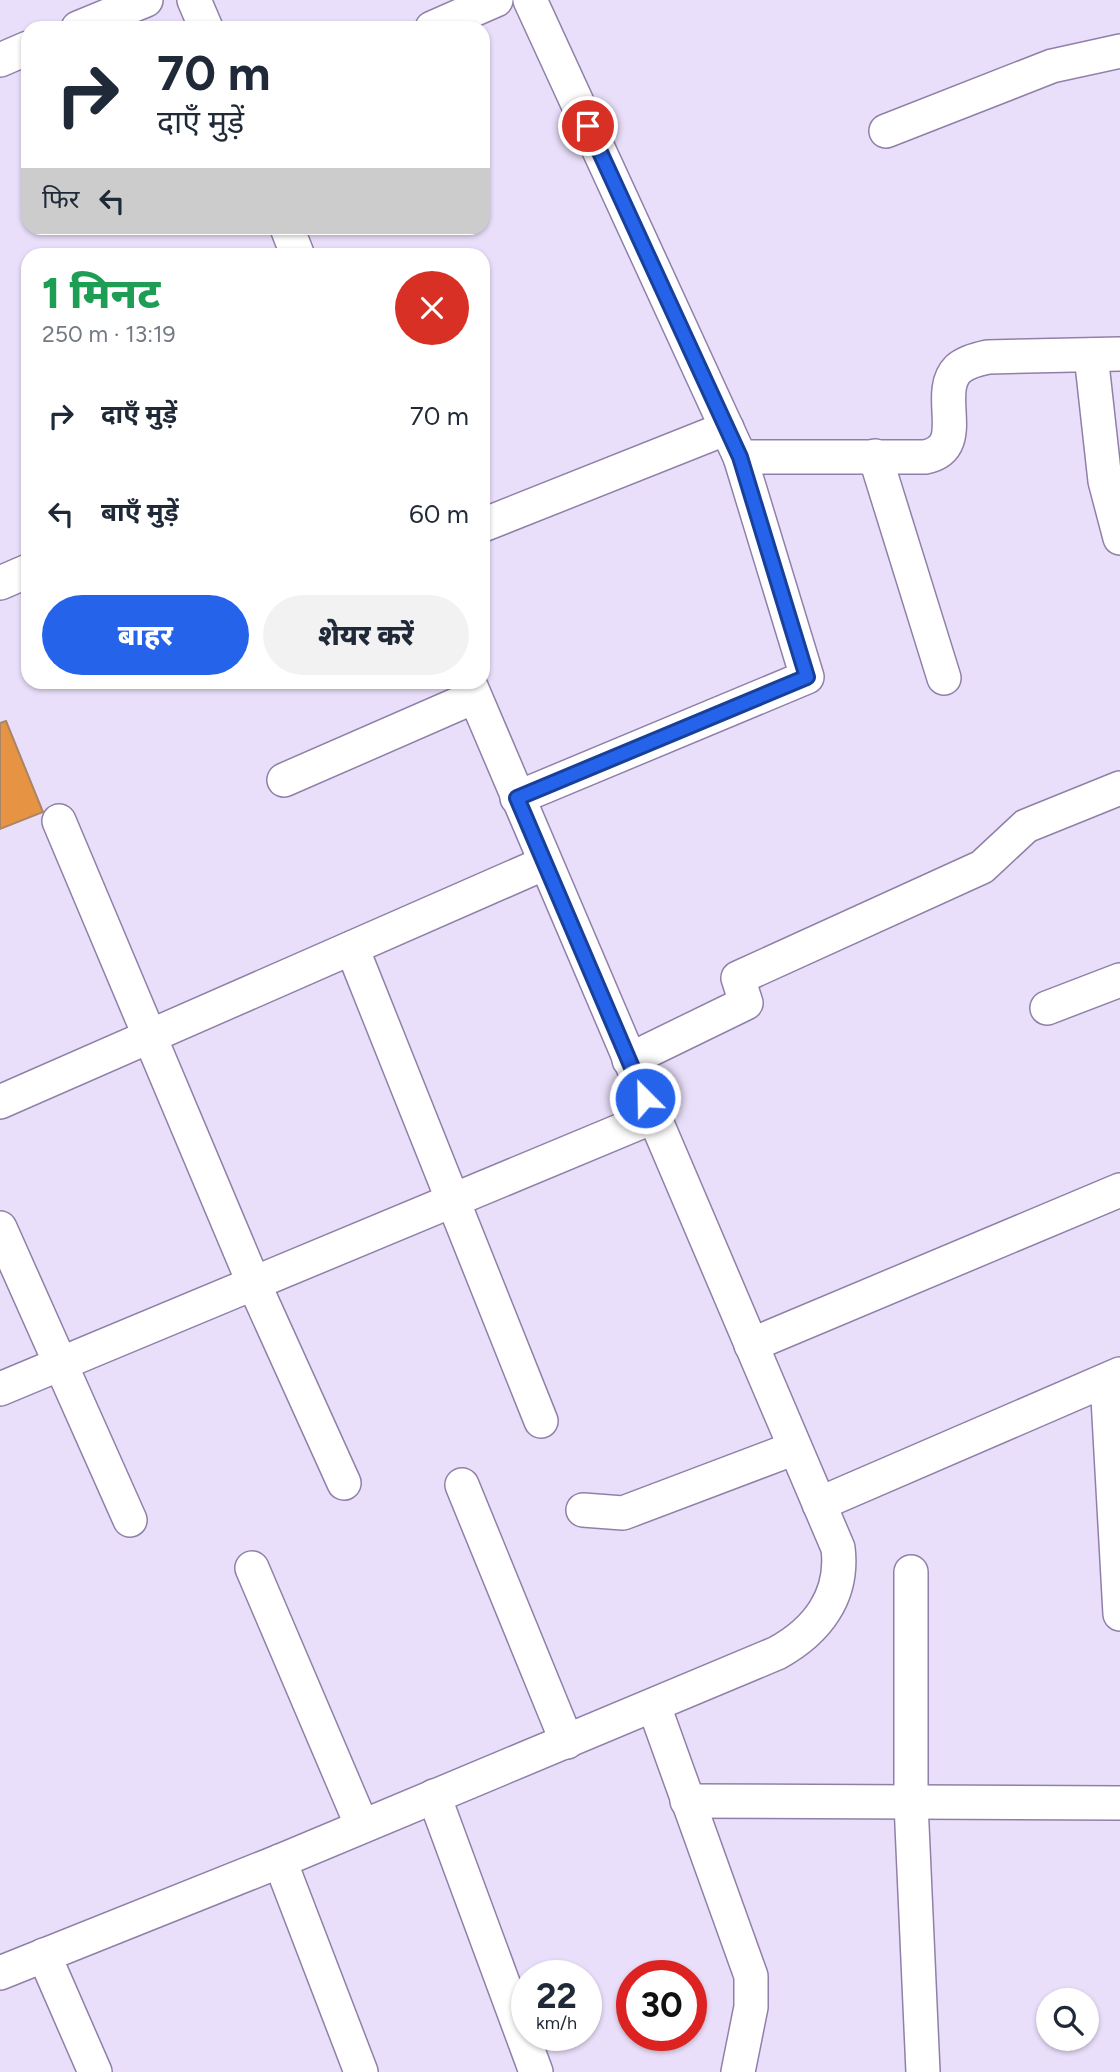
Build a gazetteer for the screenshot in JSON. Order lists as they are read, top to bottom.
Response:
{
  "page": {
    "turn": ["70 m", "दाएँ मुड़ें"],
    "then": "फिर",
    "heading": ["1 मिनट", "250 m · 13:19"],
    "list": [
      {
        "name": "दाएँ मुड़ें",
        "value": "70 m"
      },
      {
        "name": "बाएँ मुड़ें",
        "value": "60 m"
      }
    ],
    "buttons": ["बाहर", "शेयर करें"],
    "speed": "22 km/h",
    "limit": "30"
  }
}
